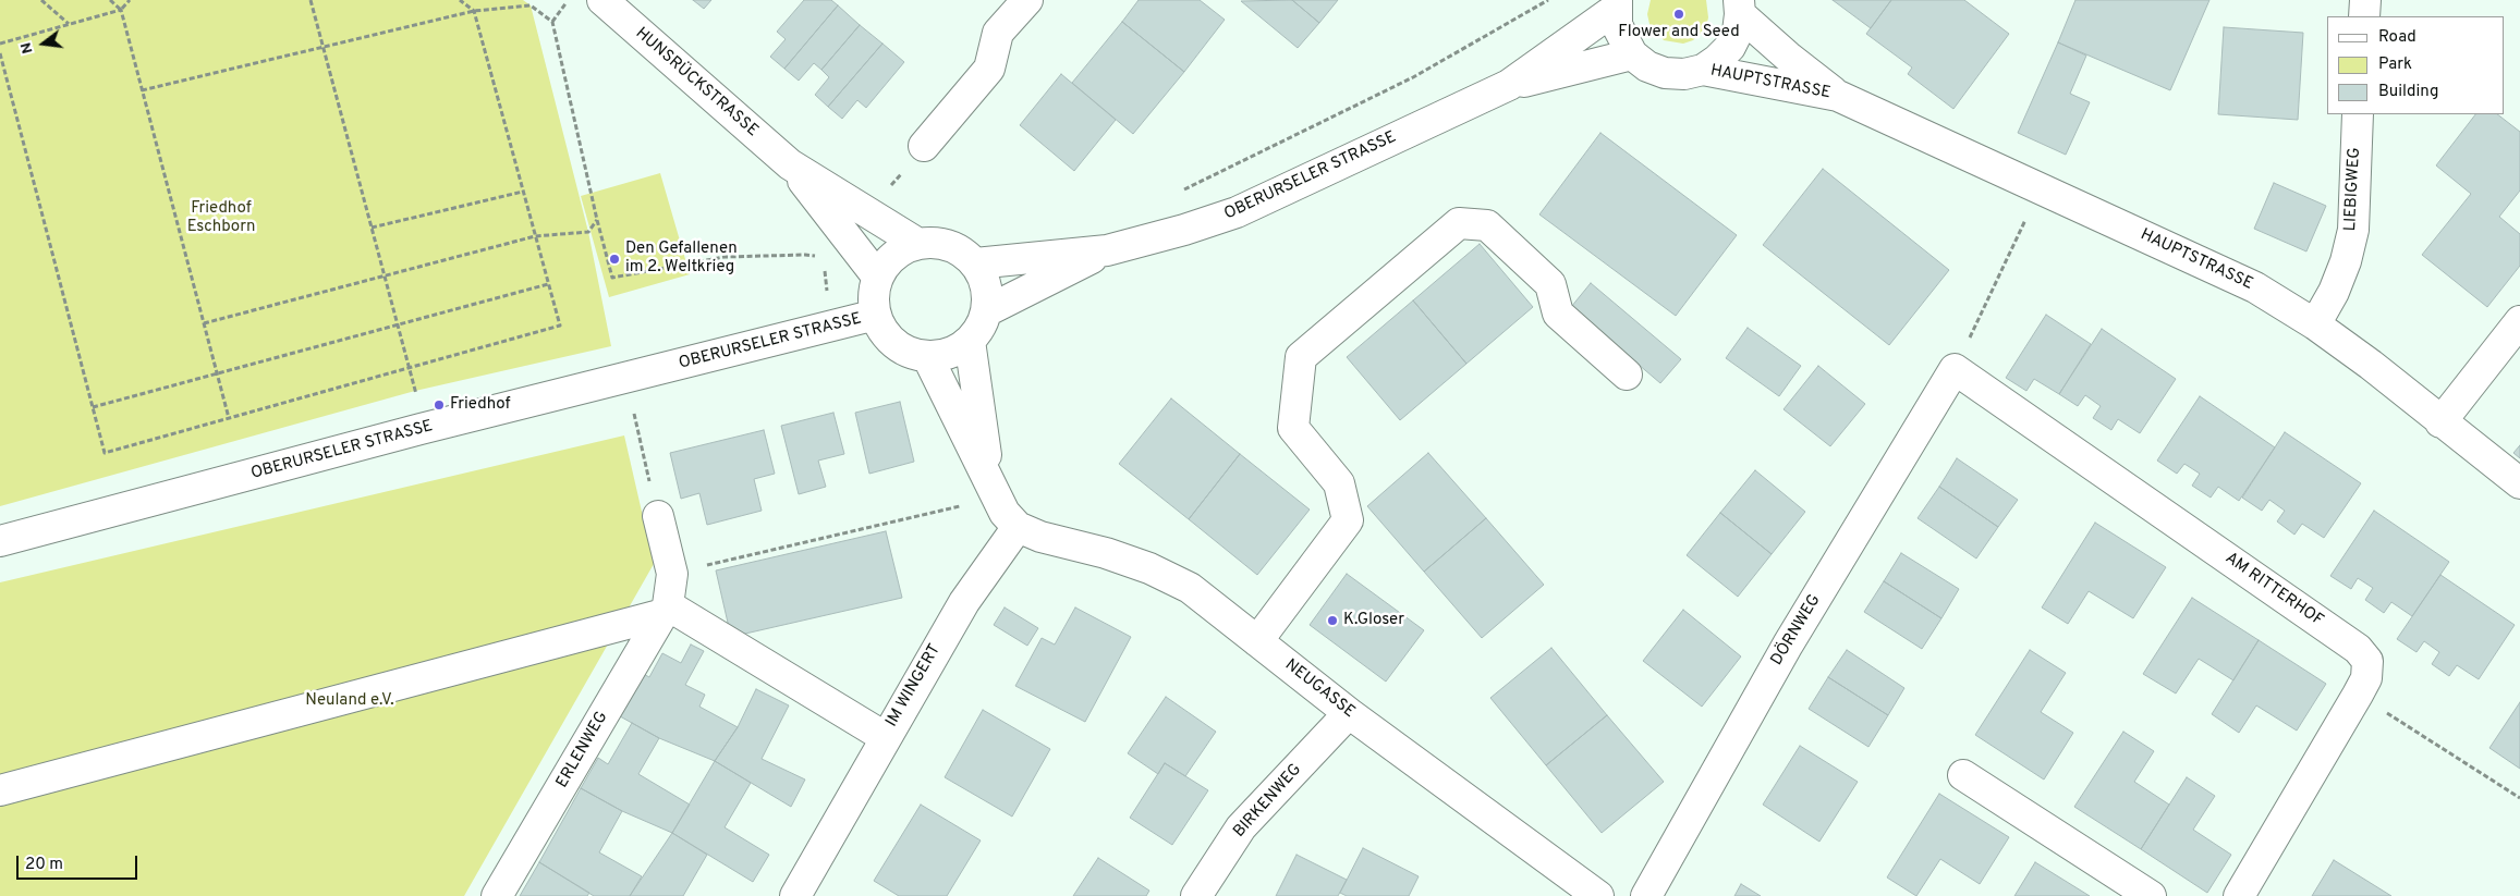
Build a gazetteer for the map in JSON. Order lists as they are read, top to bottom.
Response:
{
  "streets": {
    "street": [
      "HUNSRÜCKSTRASSE",
      "HAUPTSTRASSE",
      "OBERURSELER STRASSE",
      "LIEBIGWEG",
      "AM RITTERHOF",
      "DÖRNWEG",
      "IM WINGERT",
      "NEUGASSE",
      "ERLENWEG",
      "BIRKENWEG"
    ]
  },
  "crossings": [
    ["HUNSRÜCKSTRASSE", "OBERURSELER STRASSE"],
    ["HAUPTSTRASSE", "LIEBIGWEG"],
    ["AM RITTERHOF", "DÖRNWEG"],
    ["IM WINGERT", "NEUGASSE"],
    ["NEUGASSE", "BIRKENWEG"]
  ],
  "parks": ["Friedhof Eschborn", "Neuland e.V."],
  "places": [
    "Flower and Seed",
    "Den Gefallenen im 2. Weltkrieg",
    "Friedhof",
    "K.Gloser"
  ],
  "legend": ["Road", "Park", "Building"],
  "scale_bar": "20 m",
  "north": "left"
}
